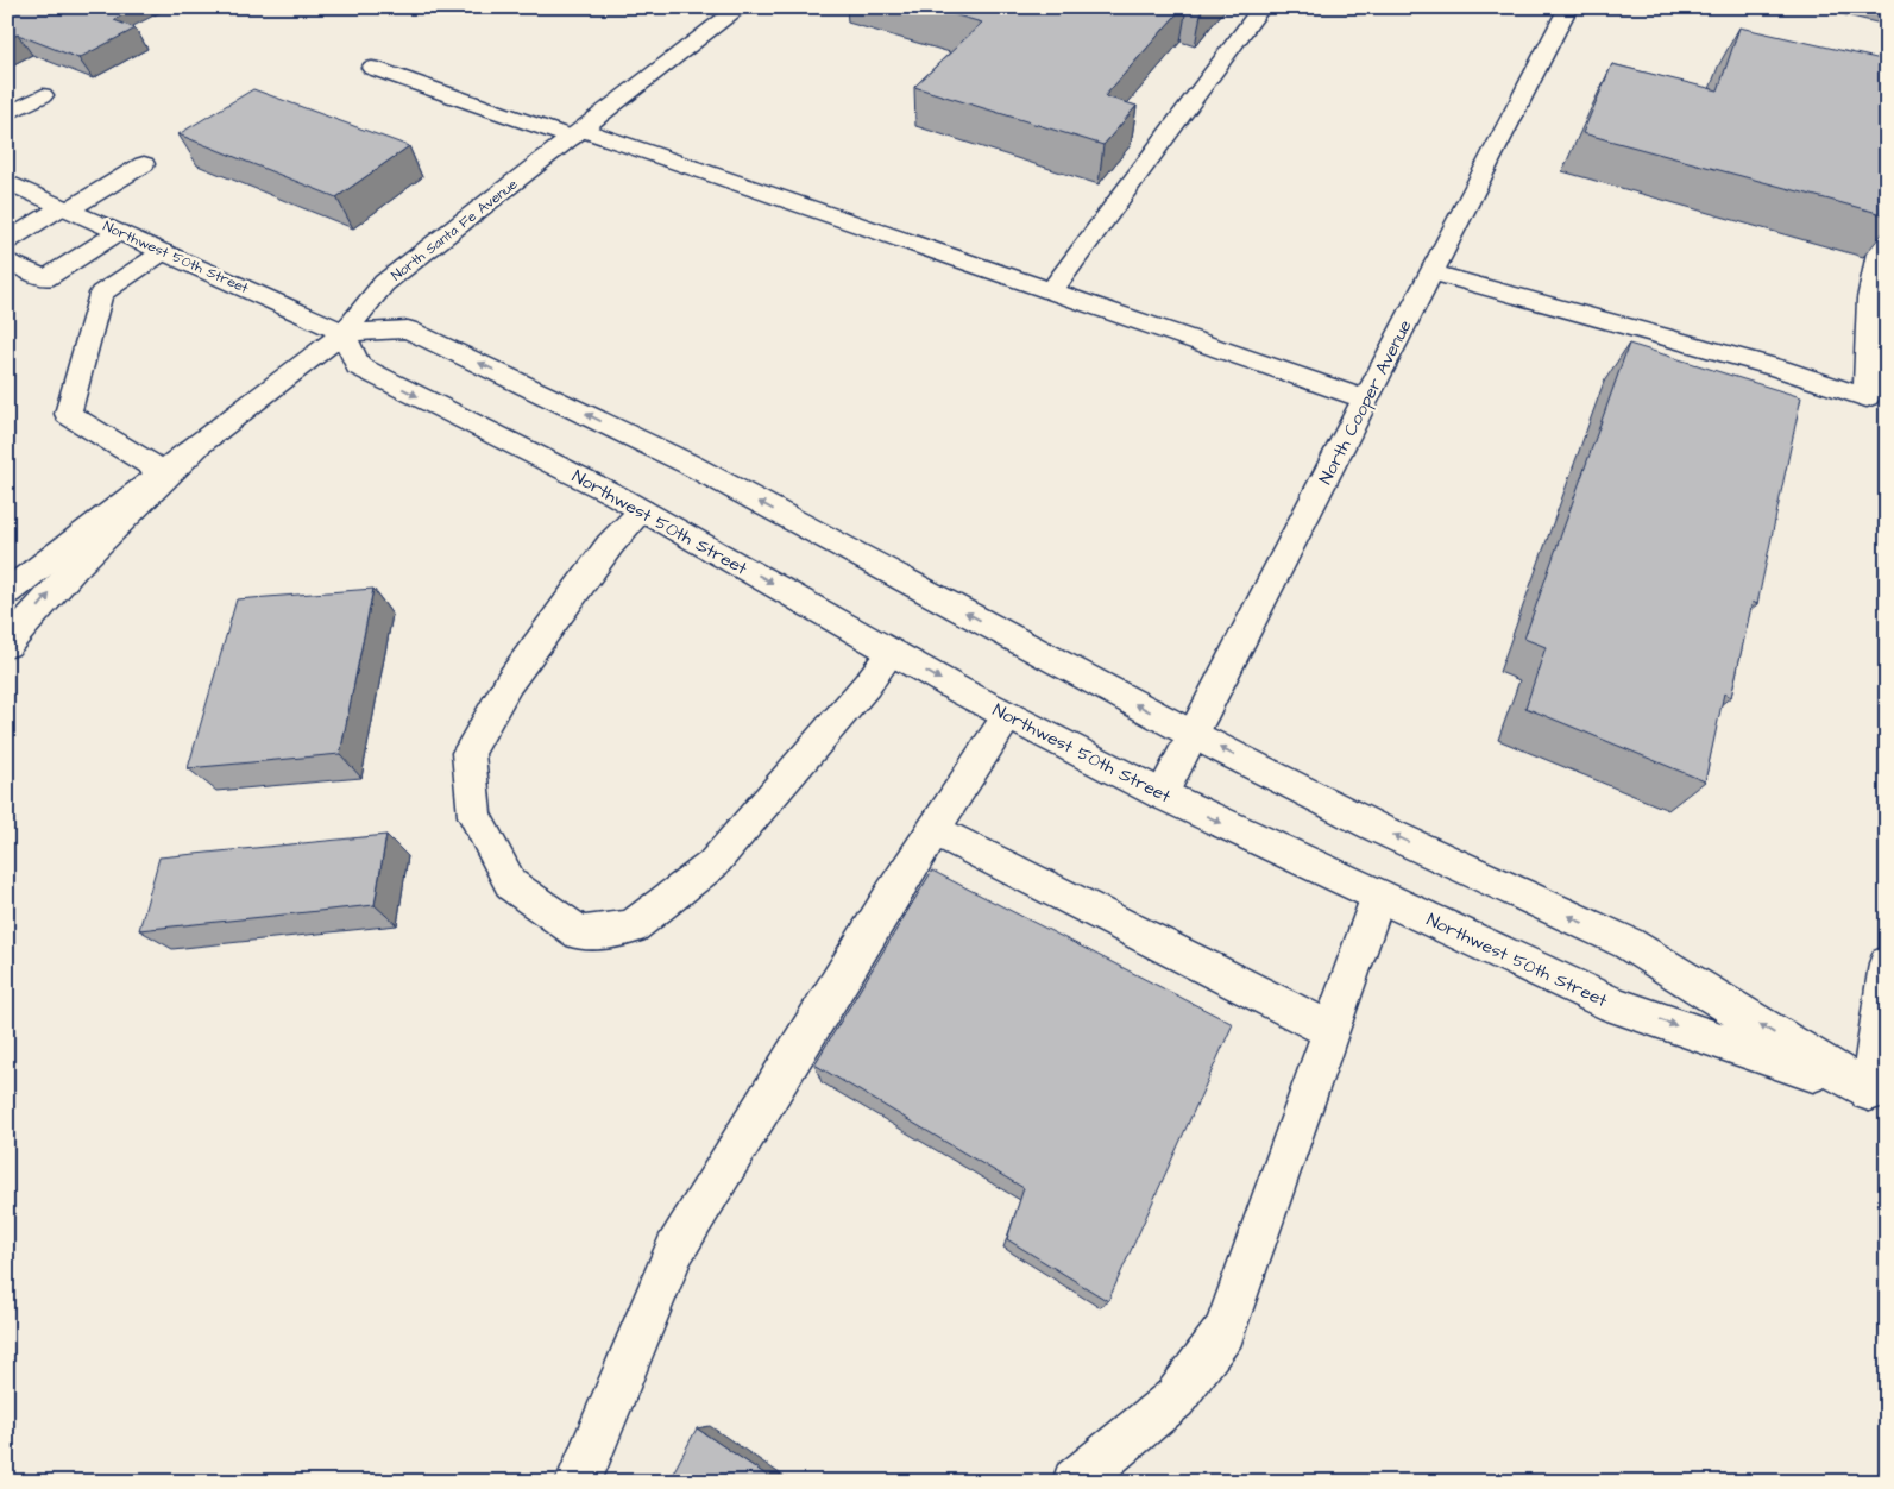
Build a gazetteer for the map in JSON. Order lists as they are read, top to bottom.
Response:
{
  "streets": {
    "main road": ["North Santa Fe Avenue", "Northwest 50th Street", "North Cooper Avenue"]
  },
  "crossings": [
    ["North Santa Fe Avenue", "Northwest 50th Street"],
    ["Northwest 50th Street", "North Cooper Avenue"]
  ]
}
